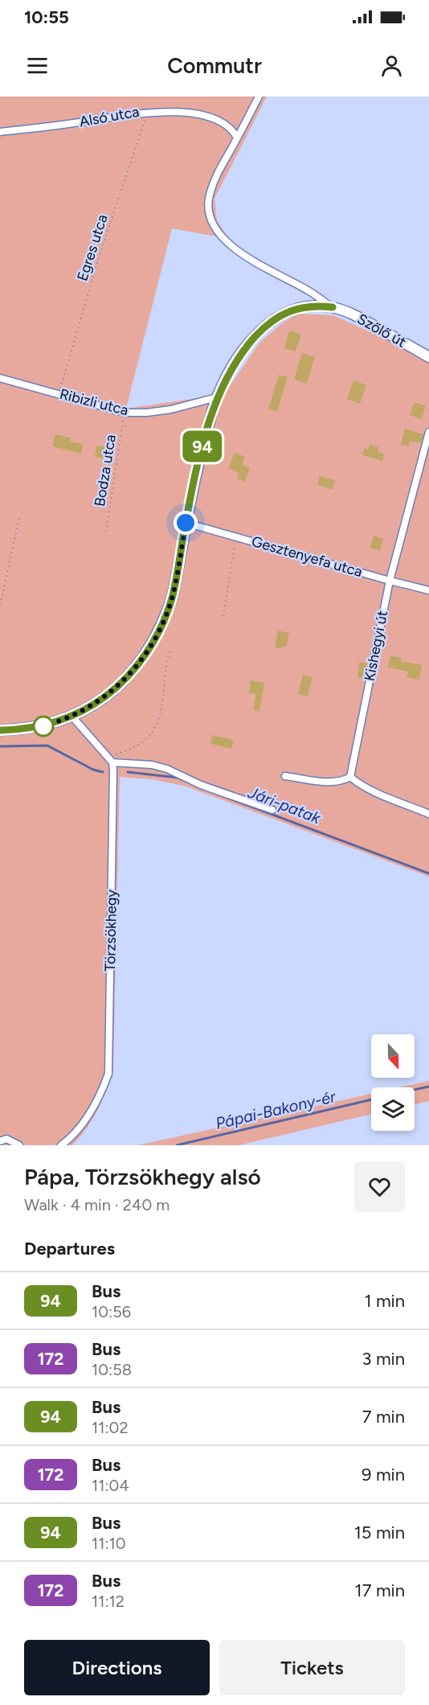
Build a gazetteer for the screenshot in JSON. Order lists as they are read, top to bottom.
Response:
{
  "streets": {
    "main road": ["Szőlő út"],
    "street": [
      "Alsó utca",
      "Ribizli utca",
      "Gesztenyefa utca",
      "Kishegyi út",
      "Törzsökhegy"
    ],
    "path": ["Egres utca", "Bodza utca"]
  },
  "crossings": [
    ["Alsó utca", "Egres utca"],
    ["Egres utca", "Ribizli utca"],
    ["Ribizli utca", "Bodza utca"],
    ["Gesztenyefa utca", "Kishegyi út"]
  ],
  "water": ["Jári-patak", "Pápai-Bakony-ér"],
  "lines": ["bus line 94"],
  "north": "bottom",
  "page": {
    "status": "10:55",
    "header": "Commutr",
    "on_map": "94",
    "heading": [
      ["Pápa, Törzsökhegy alsó", "Walk · 4 min · 240 m"],
      "Departures"
    ],
    "list": [
      {
        "mark": "94",
        "name": "Bus",
        "note": "10:56",
        "value": "1 min"
      },
      {
        "mark": "172",
        "name": "Bus",
        "note": "10:58",
        "value": "3 min"
      },
      {
        "mark": "94",
        "name": "Bus",
        "note": "11:02",
        "value": "7 min"
      },
      {
        "mark": "172",
        "name": "Bus",
        "note": "11:04",
        "value": "9 min"
      },
      {
        "mark": "94",
        "name": "Bus",
        "note": "11:10",
        "value": "15 min"
      },
      {
        "mark": "172",
        "name": "Bus",
        "note": "11:12",
        "value": "17 min"
      }
    ],
    "buttons": ["Directions", "Tickets"]
  }
}
